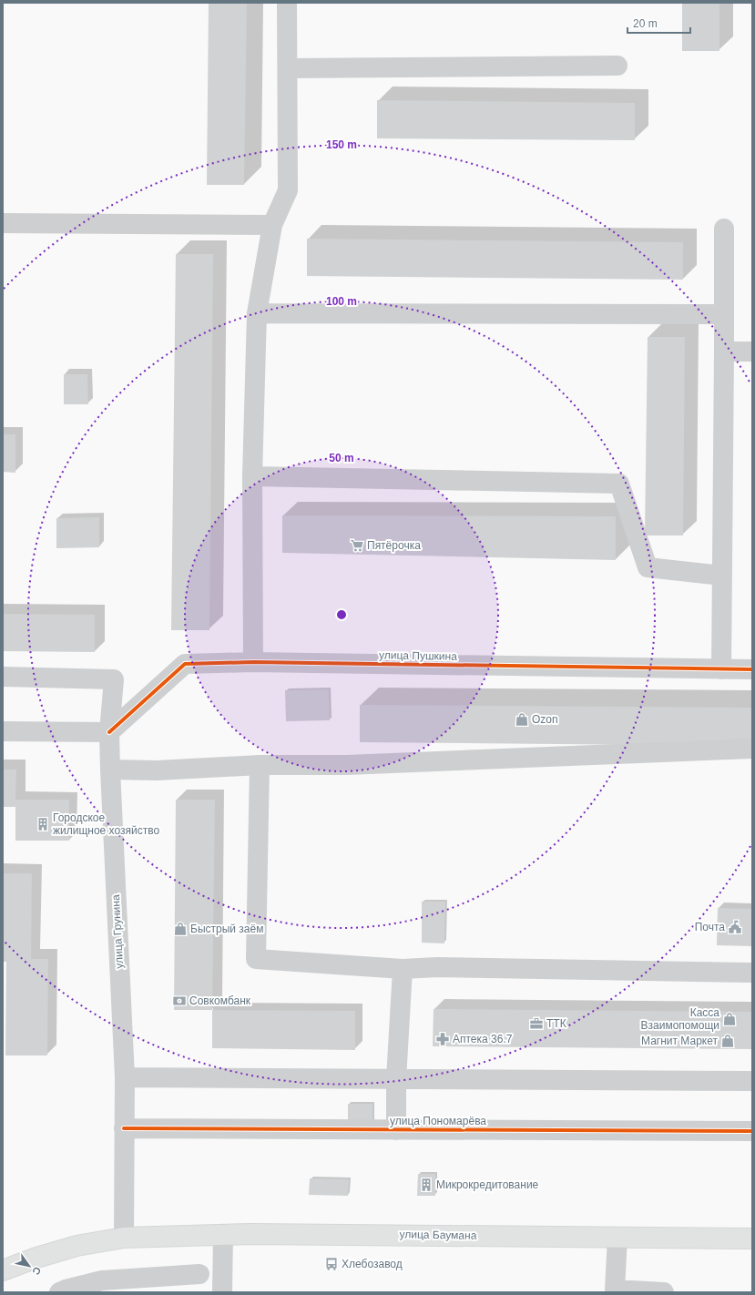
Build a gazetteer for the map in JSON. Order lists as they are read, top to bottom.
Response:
{
  "streets": {
    "main road": ["улица Баумана"],
    "street": ["улица Пушкина", "улица Грунина", "улица Пономарёва"]
  },
  "crossings": [
    ["улица Пушкина", "улица Грунина"],
    ["улица Грунина", "улица Пономарёва"],
    ["улица Грунина", "улица Баумана"]
  ],
  "places": {
    "supermarket": ["Пятёрочка"],
    "shop": [
      "Ozon",
      "Быстрый заём",
      "Касса Взаимопомощи",
      "Магнит Маркет"
    ],
    "building": ["Городское жилищное хозяйство", "Микрокредитование"],
    "public building": ["Почта"],
    "bank": ["Совкомбанк"],
    "office": ["ТТК"],
    "pharmacy": ["Аптека 36.7"],
    "bus stop": ["Хлебозавод"]
  },
  "scale_bar": "20 m",
  "north": "bottom right",
  "rings": ["150 m", "100 m", "50 m"]
}
